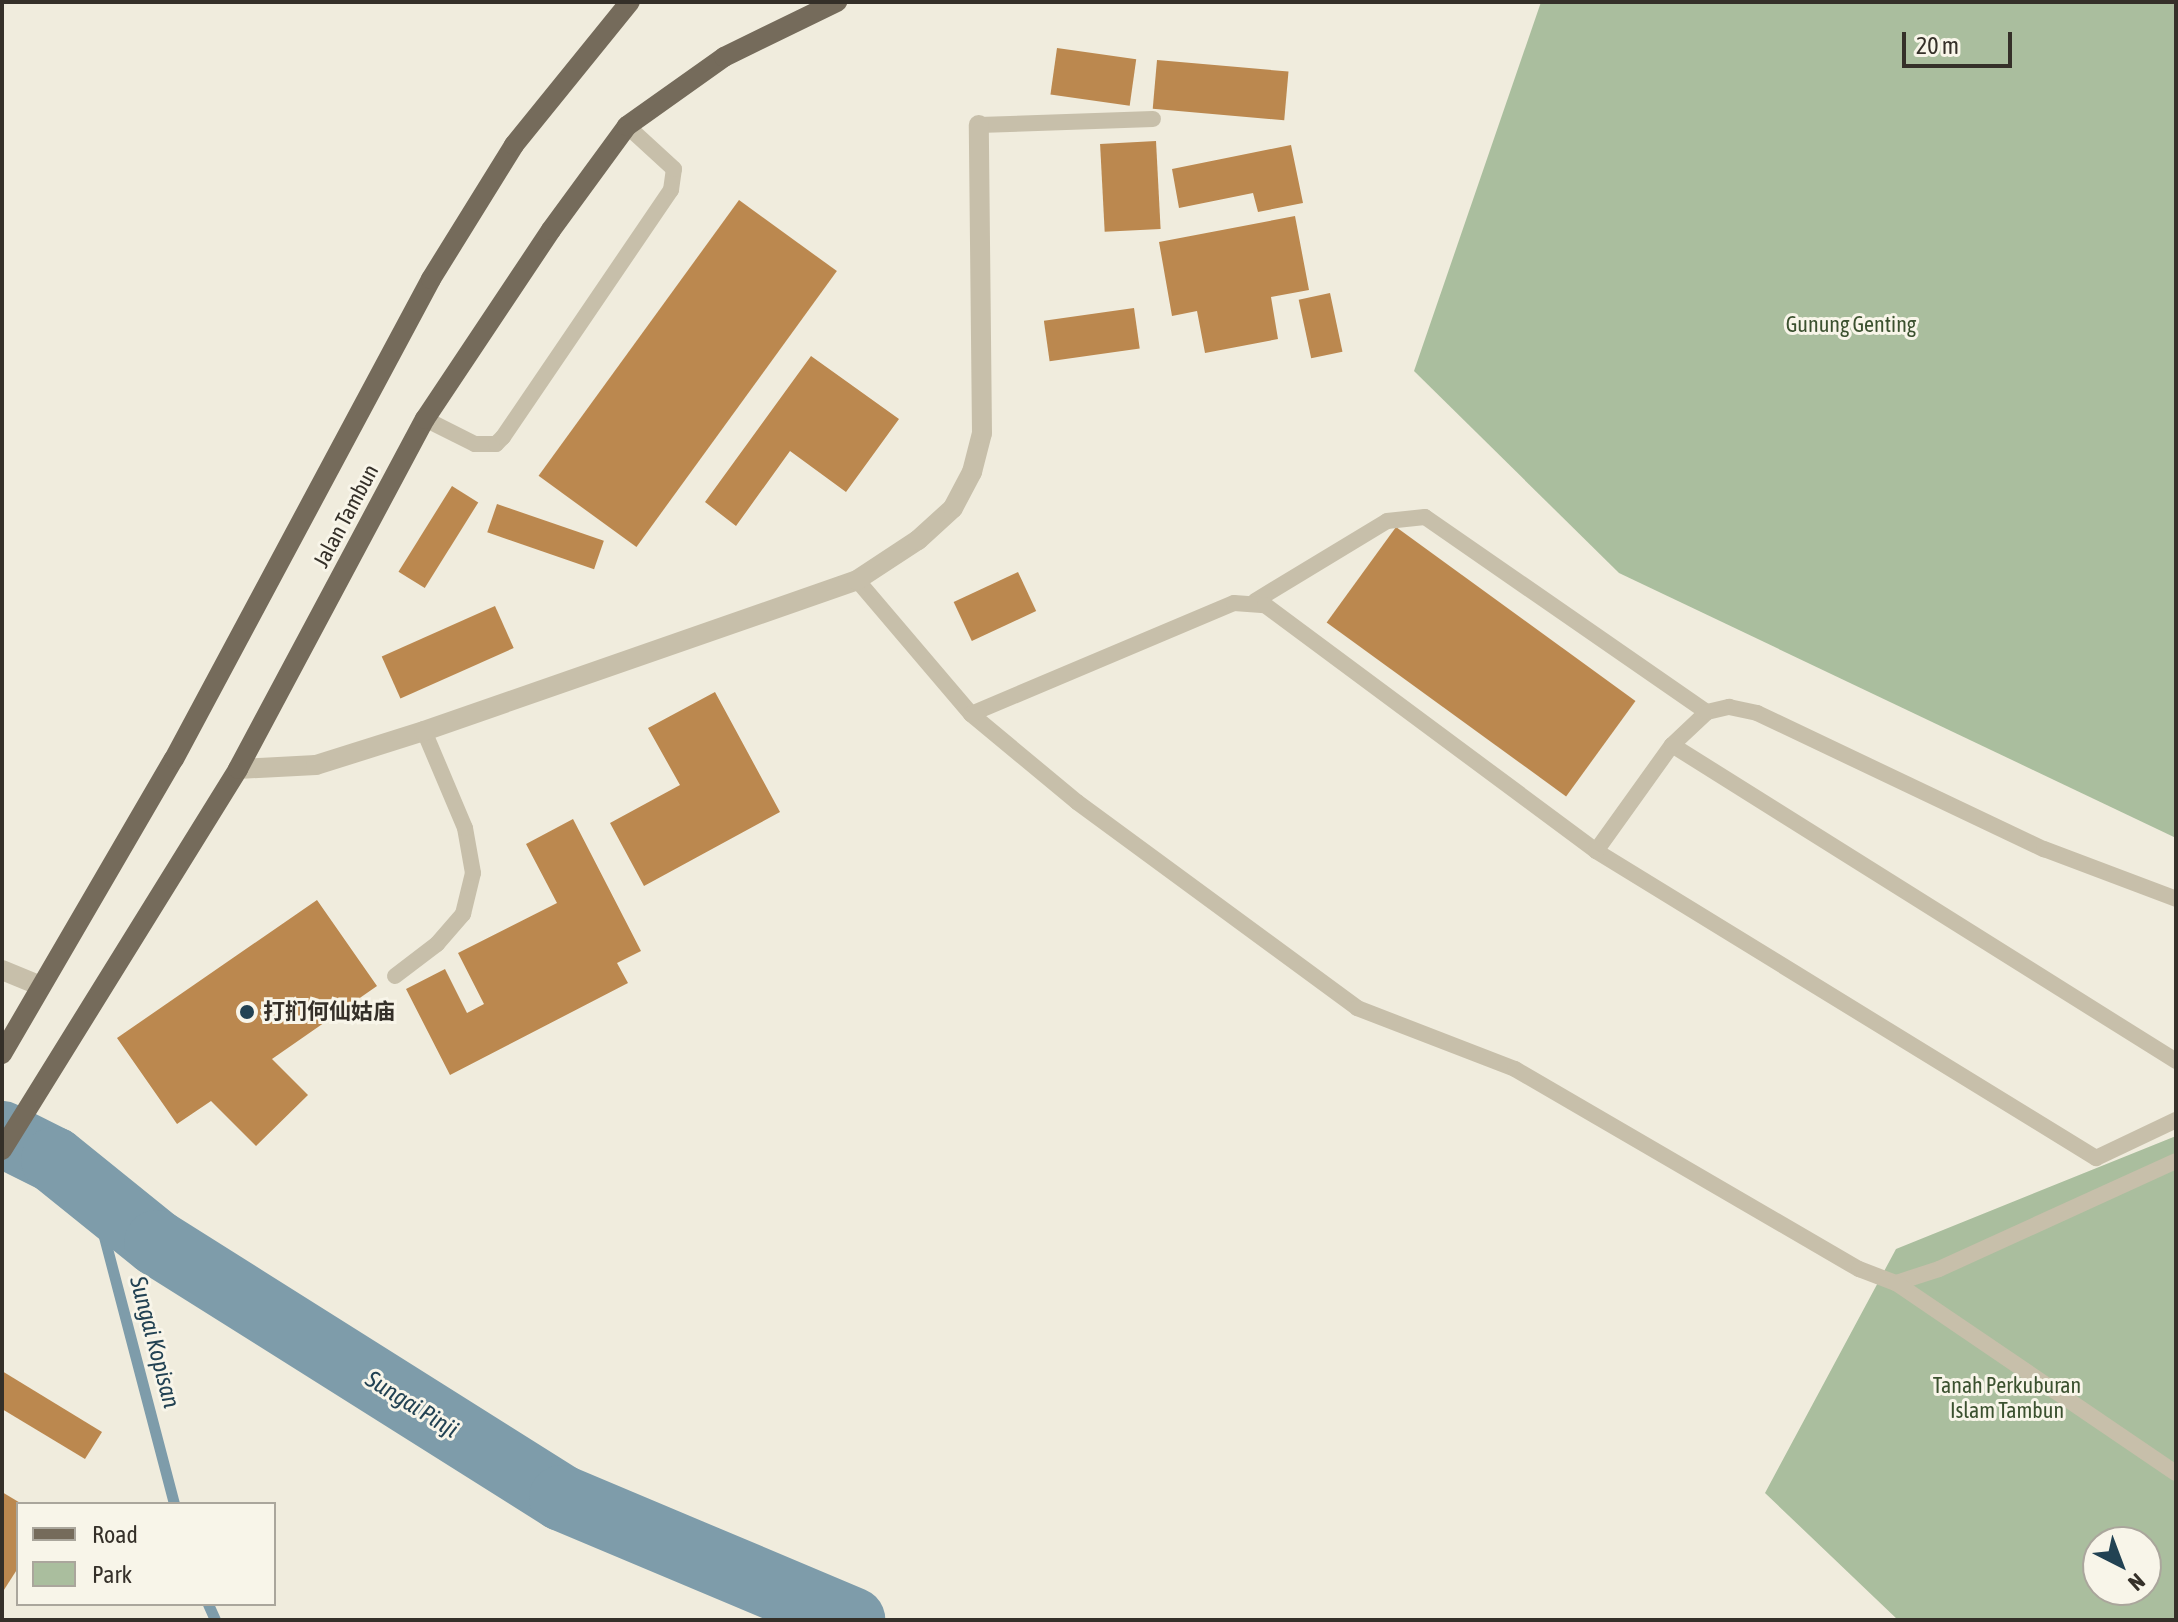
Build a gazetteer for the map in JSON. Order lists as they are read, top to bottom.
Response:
{
  "streets": {
    "main road": ["Jalan Tambun"]
  },
  "water": ["Sungai Kopisan", "Sungai Pinji"],
  "parks": ["Gunung Genting", "Tanah Perkuburan Islam Tambun"],
  "places": ["打扪何仙姑庙"],
  "legend": ["Road", "Park"],
  "scale_bar": "20 m",
  "north": "bottom right"
}
